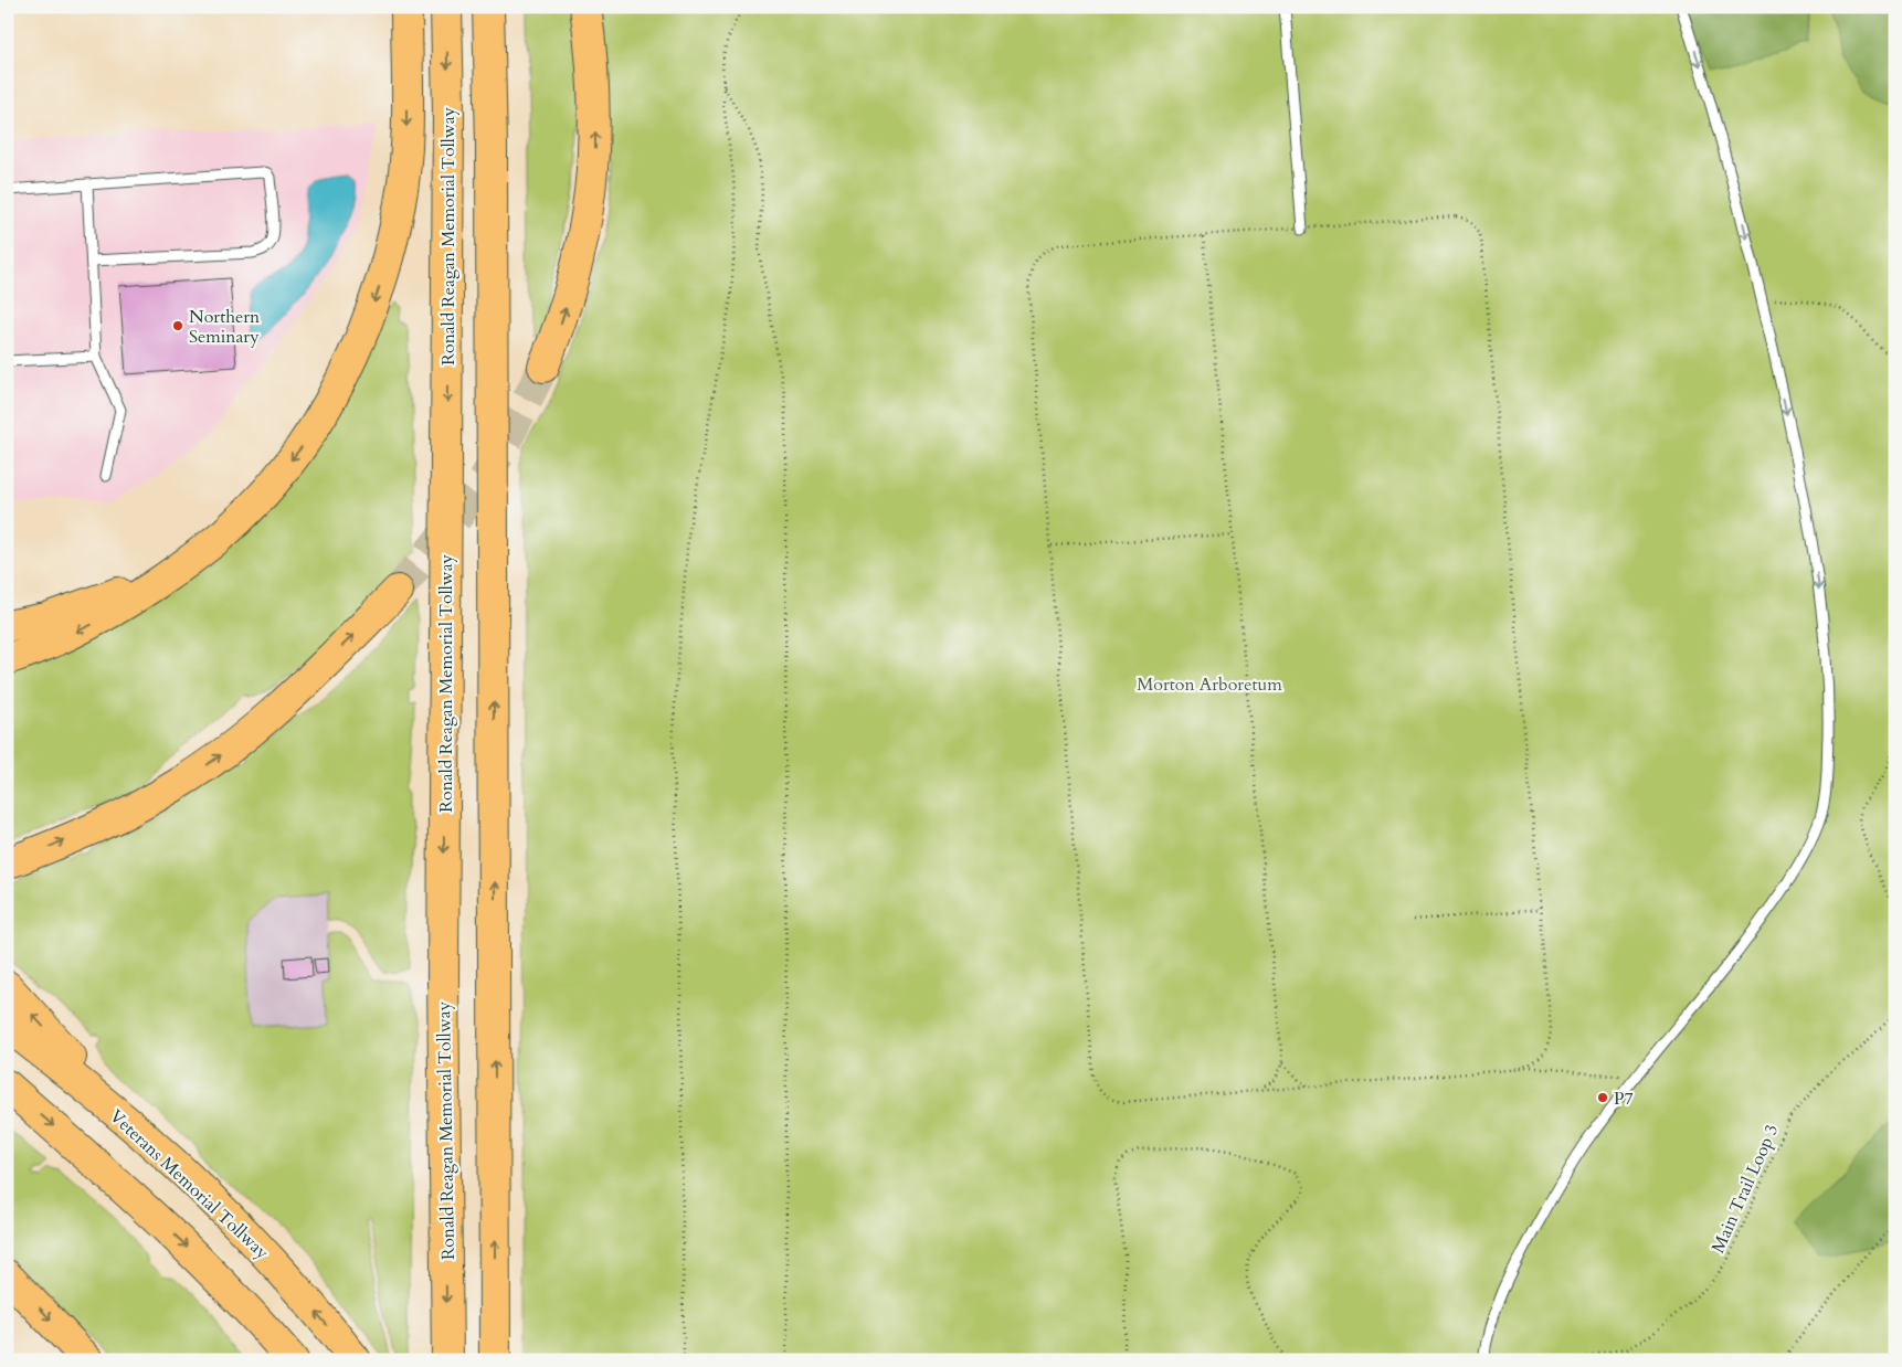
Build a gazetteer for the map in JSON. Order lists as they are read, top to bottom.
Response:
{
  "streets": {
    "highway": ["Ronald Reagan Memorial Tollway", "Veterans Memorial Tollway"],
    "path": ["Main Trail Loop 3"]
  },
  "parks": ["Morton Arboretum"],
  "places": ["Northern Seminary", "P7"]
}
